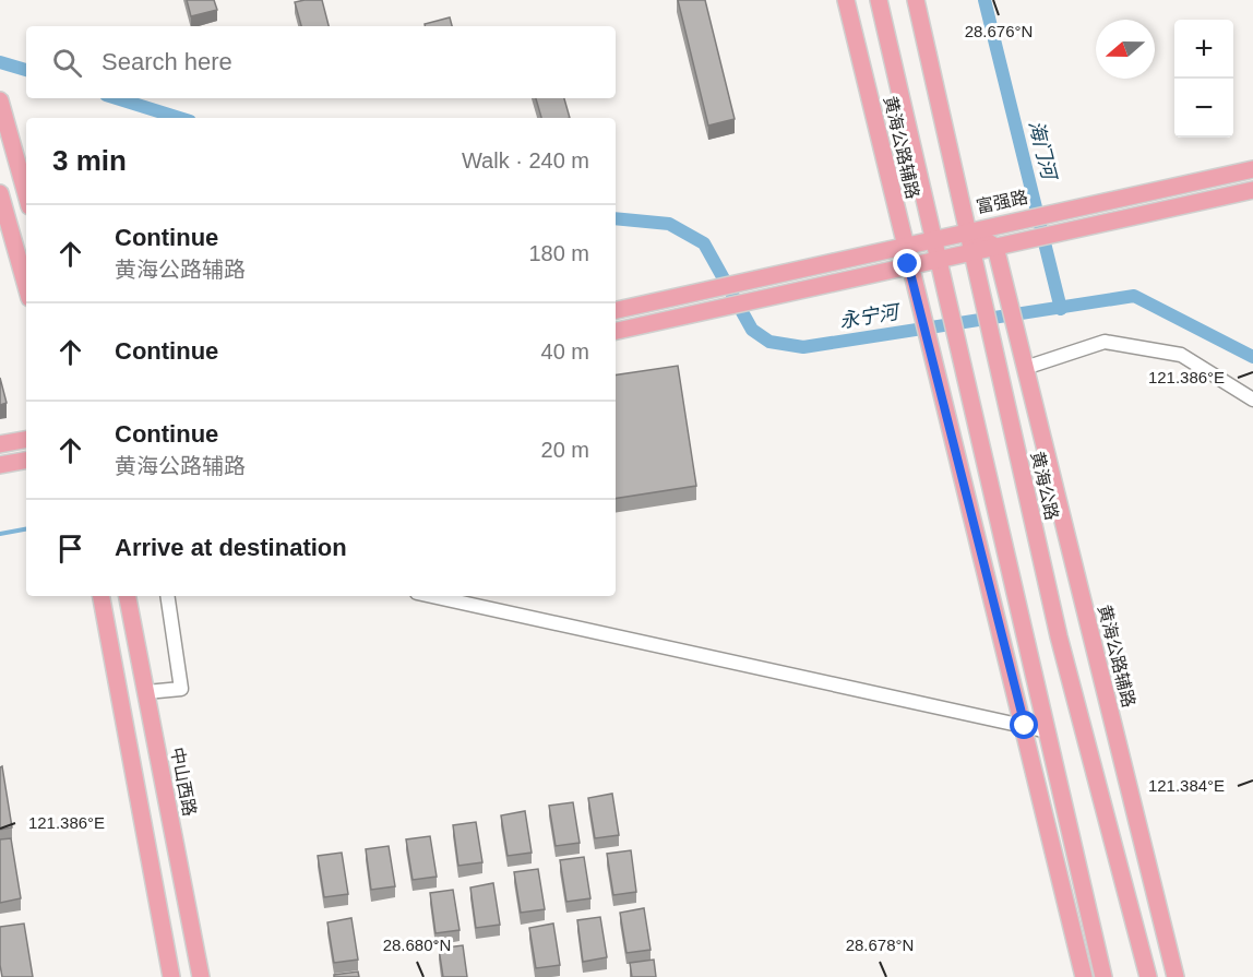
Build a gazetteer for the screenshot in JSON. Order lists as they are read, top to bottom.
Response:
{
  "streets": {
    "main road": [
      "黄海公路辅路",
      "富强路",
      "黄海公路",
      "中山西路"
    ]
  },
  "crossings": [
    ["黄海公路辅路", "富强路"],
    ["富强路", "黄海公路"]
  ],
  "water": ["海门河", "永宁河"],
  "north": "left",
  "page": {
    "map_buttons": ["+", "−"],
    "search": "Search here",
    "heading": ["3 min", "Walk · 240 m"],
    "list": [
      ["Continue", "黄海公路辅路", "180 m"],
      ["Continue", "40 m"],
      ["Continue", "黄海公路辅路", "20 m"],
      "Arrive at destination"
    ]
  },
  "coordinates": [
    "28.676°N",
    "121.386°E",
    "121.384°E",
    "28.680°N",
    "28.678°N"
  ]
}
